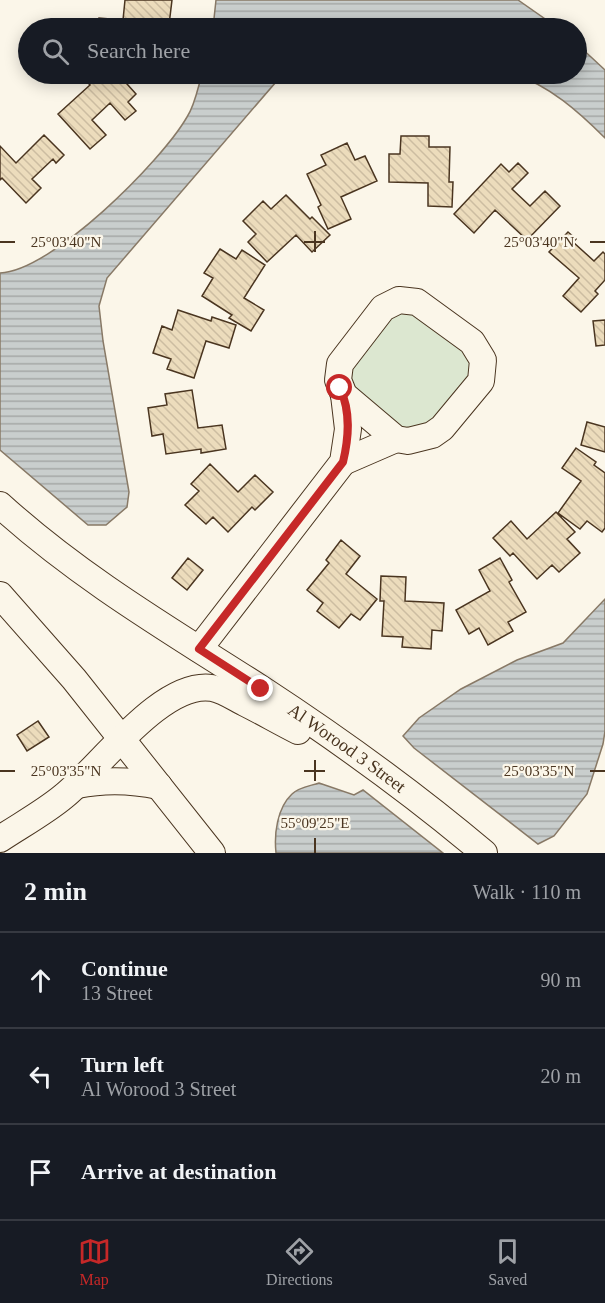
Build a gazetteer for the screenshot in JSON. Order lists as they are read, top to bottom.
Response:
{
  "streets": {
    "street": ["Al Worood 3 Street"]
  },
  "page": {
    "search": "Search here",
    "heading": ["2 min", "Walk · 110 m"],
    "list": [
      ["Continue", "13 Street", "90 m"],
      ["Turn left", "Al Worood 3 Street", "20 m"],
      "Arrive at destination"
    ],
    "nav": ["Map", "Directions", "Saved"]
  },
  "coordinates": ["25°03'40\"N", "25°03'35\"N", "55°09'25\"E"]
}
